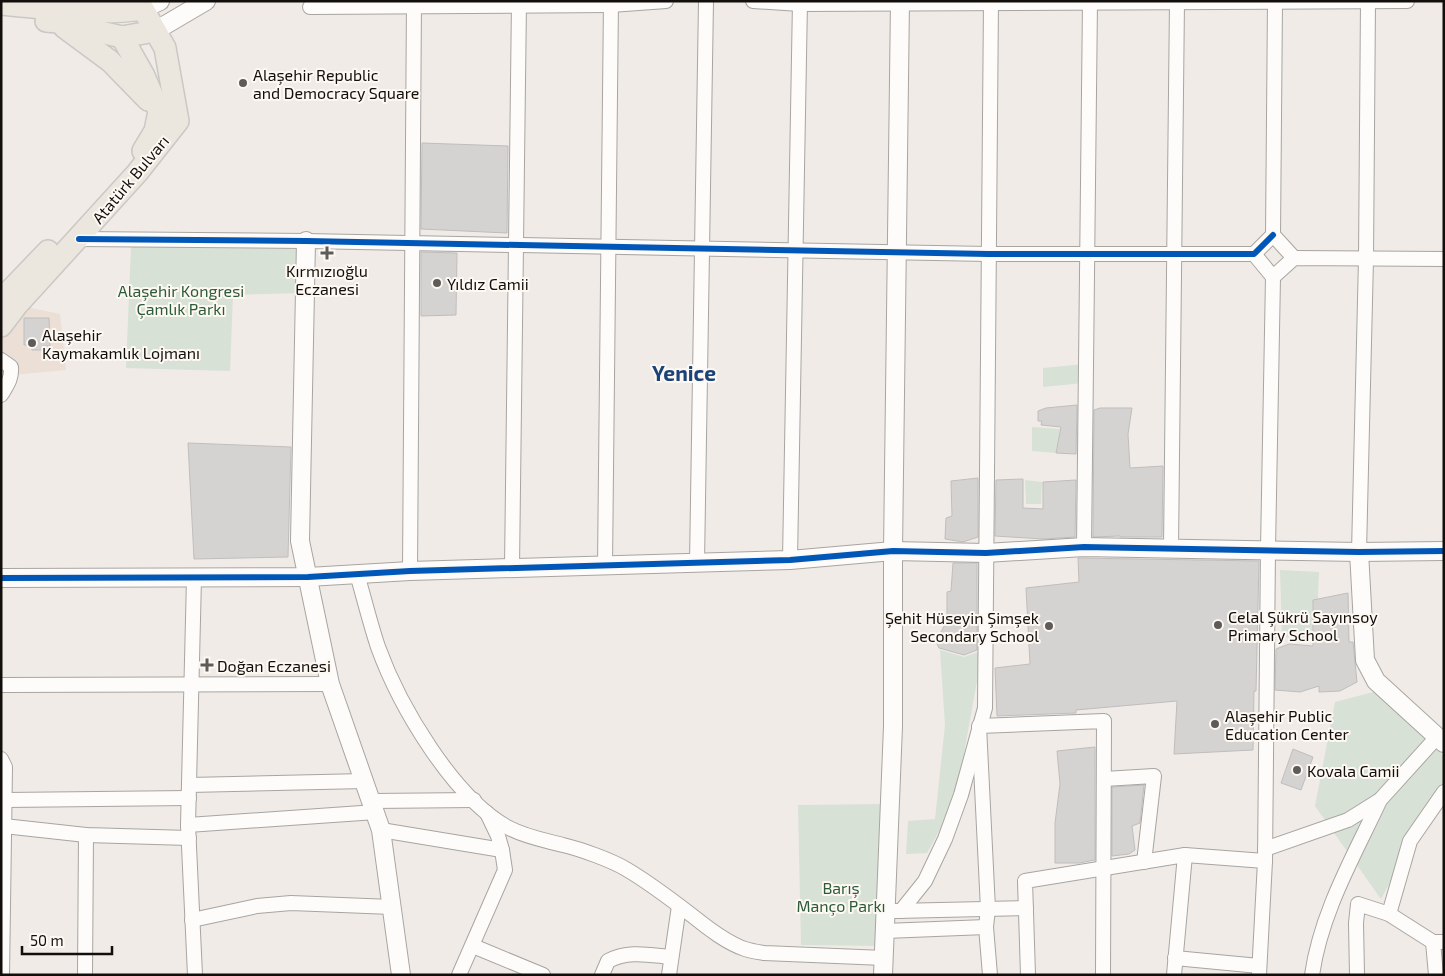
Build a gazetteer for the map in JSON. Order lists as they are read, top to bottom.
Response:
{
  "streets": {
    "main road": ["Atatürk Bulvarı"]
  },
  "districts": ["Yenice"],
  "parks": ["Alaşehir Kongresi Çamlık Parkı", "Barış Manço Parkı"],
  "places": {
    "other": [
      "Alaşehir Republic and Democracy Square",
      "Yıldız Camii",
      "Alaşehir Kaymakamlık Lojmanı",
      "Celal Şükrü Sayınsoy Primary School",
      "Şehit Hüseyin Şimşek Secondary School",
      "Alaşehir Public Education Center",
      "Kovala Camii"
    ],
    "health": ["Kırmızıoğlu Eczanesi", "Doğan Eczanesi"]
  },
  "scale_bar": "50 m"
}
